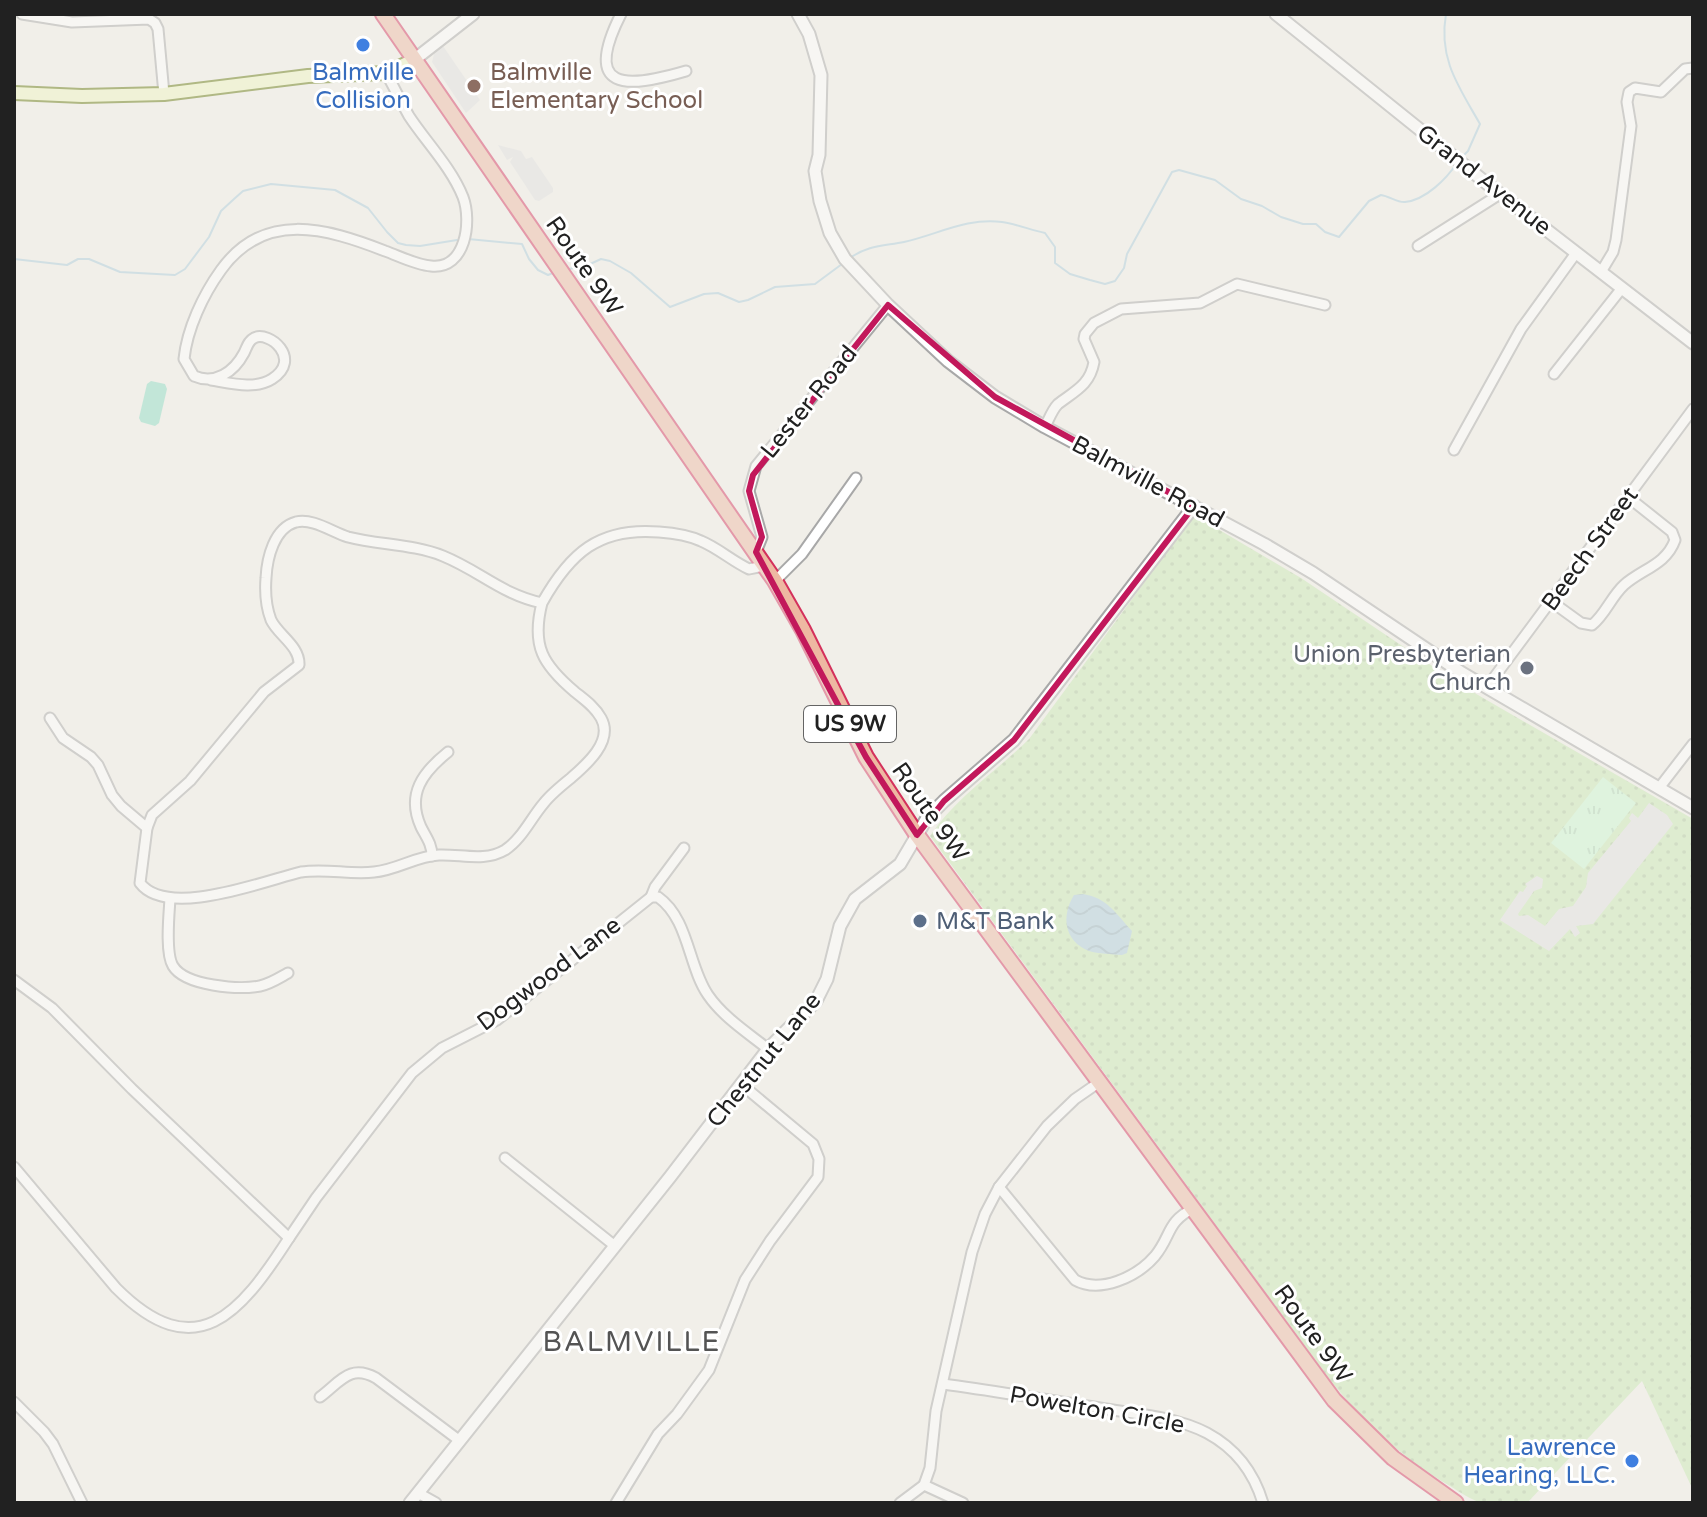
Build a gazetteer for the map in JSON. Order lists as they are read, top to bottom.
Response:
{
  "streets": {
    "highway": ["Route 9W", "US 9W"],
    "street": [
      "Grand Avenue",
      "Lester Road",
      "Balmville Road",
      "Beech Street",
      "Dogwood Lane",
      "Chestnut Lane",
      "Powelton Circle"
    ]
  },
  "crossings": [
    ["Route 9W", "Lester Road"],
    ["Route 9W", "Chestnut Lane"],
    ["Lester Road", "Balmville Road"],
    ["Balmville Road", "Beech Street"],
    ["Balmville Road", "Chestnut Lane"]
  ],
  "districts": ["BALMVILLE"],
  "places": [
    "Balmville Collision",
    "Balmville Elementary School",
    "Union Presbyterian Church",
    "M&T Bank",
    "Lawrence Hearing, LLC."
  ]
}
